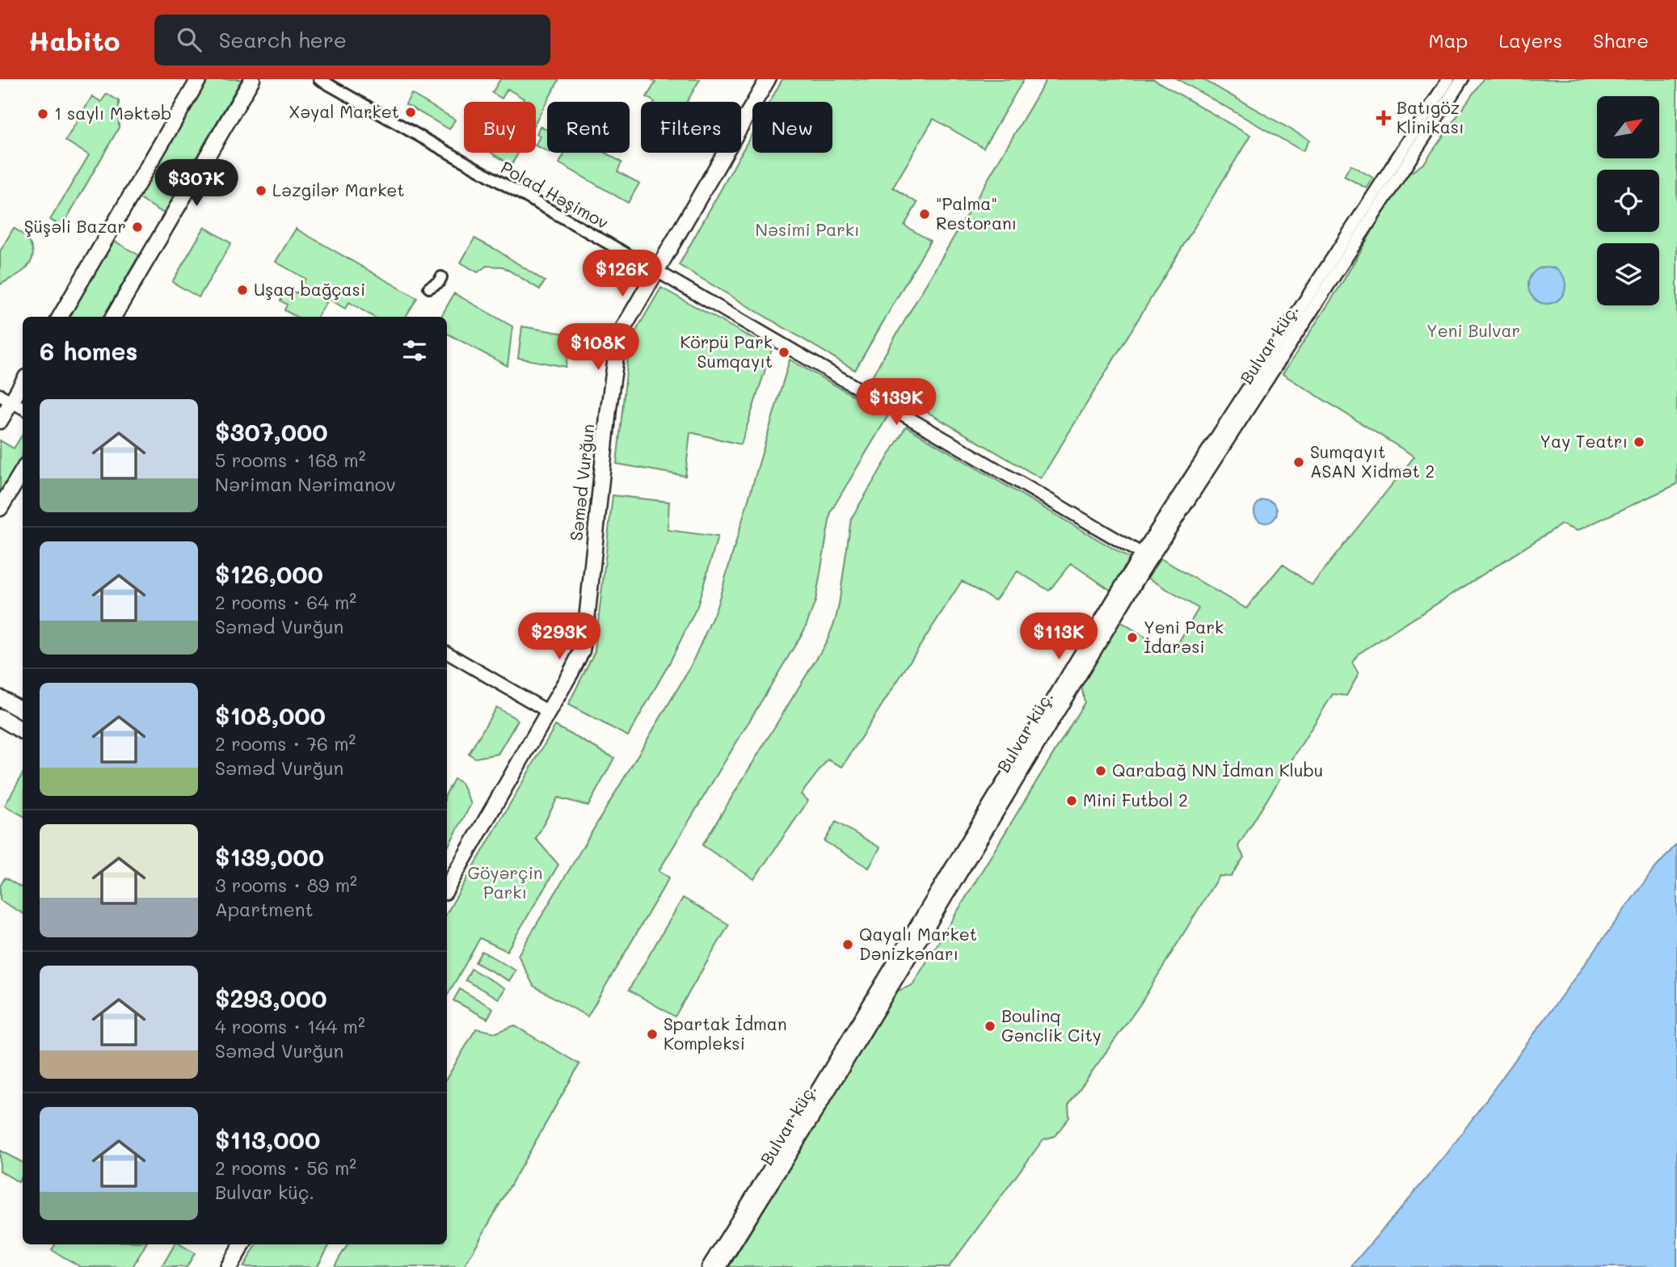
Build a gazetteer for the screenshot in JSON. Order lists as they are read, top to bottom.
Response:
{
  "streets": {
    "main road": ["Səməd Vurğun"],
    "street": ["Polad Həşimov", "Bulvar küç."]
  },
  "crossings": [
    ["Polad Həşimov", "Səməd Vurğun"]
  ],
  "parks": ["Nəsimi Parkı", "Yeni Bulvar", "Göyərçin Parkı"],
  "places": {
    "other": [
      "Xəyal Market",
      "1 saylı Məktəb",
      "Ləzgilər Market",
      "\"Palma\" Restoranı",
      "Şüşəli Bazar",
      "Uşaq bağçasi",
      "Körpü Park Sumqayıt",
      "Yay Teatrı",
      "Sumqayıt ASAN Xidmət 2",
      "Yeni Park İdarəsi",
      "Qarabağ NN İdman Klubu",
      "Mini Futbol 2",
      "Qayalı Market Dənizkənarı",
      "Boulinq Gənclik City",
      "Spartak İdman Kompleksi"
    ],
    "health": ["Batıgöz Klinikası"]
  },
  "north": "top right",
  "page": {
    "header": "Habito",
    "search": "Search here",
    "nav": ["Map", "Layers", "Share"],
    "chip": [
      "Buy",
      "Rent",
      "Filters",
      "New"
    ],
    "price": [
      "$307K",
      "$126K",
      "$108K",
      "$139K",
      "$293K",
      "$113K"
    ],
    "heading": "6 homes",
    "list": [
      {
        "name": "$307,000",
        "note": "5 rooms · 168 m² · Nəriman Nərimanov"
      },
      {
        "name": "$126,000",
        "note": "2 rooms · 64 m² · Səməd Vurğun"
      },
      {
        "name": "$108,000",
        "note": "2 rooms · 76 m² · Səməd Vurğun"
      },
      {
        "name": "$139,000",
        "note": "3 rooms · 89 m² · Apartment"
      },
      {
        "name": "$293,000",
        "note": "4 rooms · 144 m² · Səməd Vurğun"
      },
      {
        "name": "$113,000",
        "note": "2 rooms · 56 m² · Bulvar küç."
      }
    ]
  }
}
